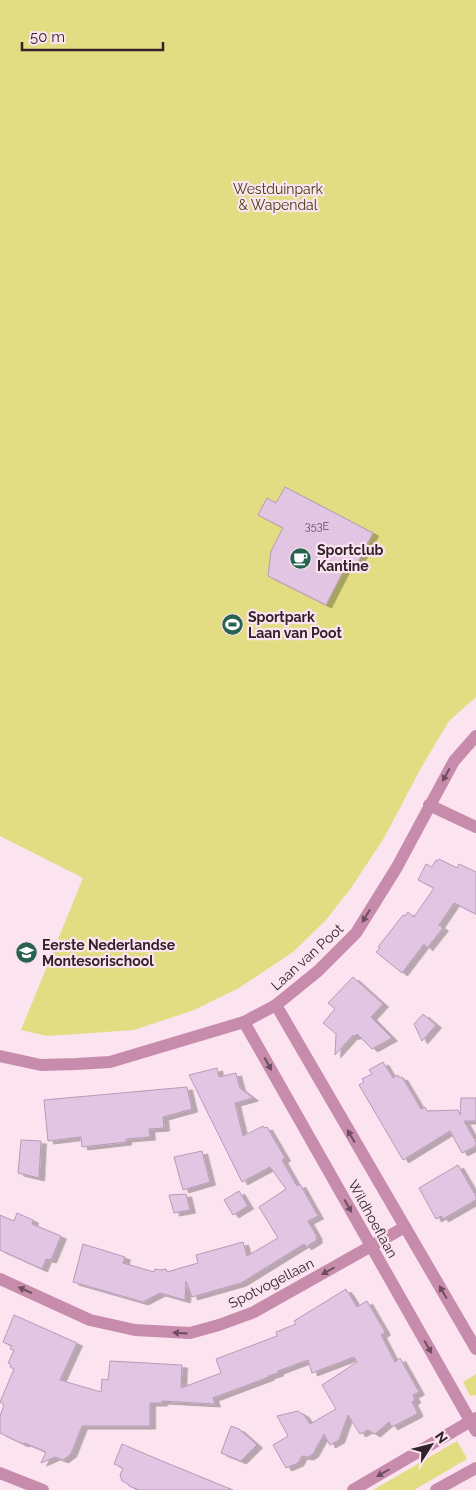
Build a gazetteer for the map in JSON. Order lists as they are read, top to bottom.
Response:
{
  "streets": {
    "street": ["Laan van Poot", "Wildhoeflaan", "Spotvogellaan"]
  },
  "crossings": [
    ["Laan van Poot", "Wildhoeflaan"],
    ["Wildhoeflaan", "Spotvogellaan"]
  ],
  "one_way": ["Laan van Poot", "Spotvogellaan"],
  "parks": ["Westduinpark & Wapendal"],
  "places": {
    "cafe": ["Sportclub Kantine"],
    "sports": ["Sportpark Laan van Poot"],
    "school or university": ["Eerste Nederlandse Montesorischool"]
  },
  "house_numbers": ["353E"],
  "scale_bar": "50 m",
  "north": "top right"
}
